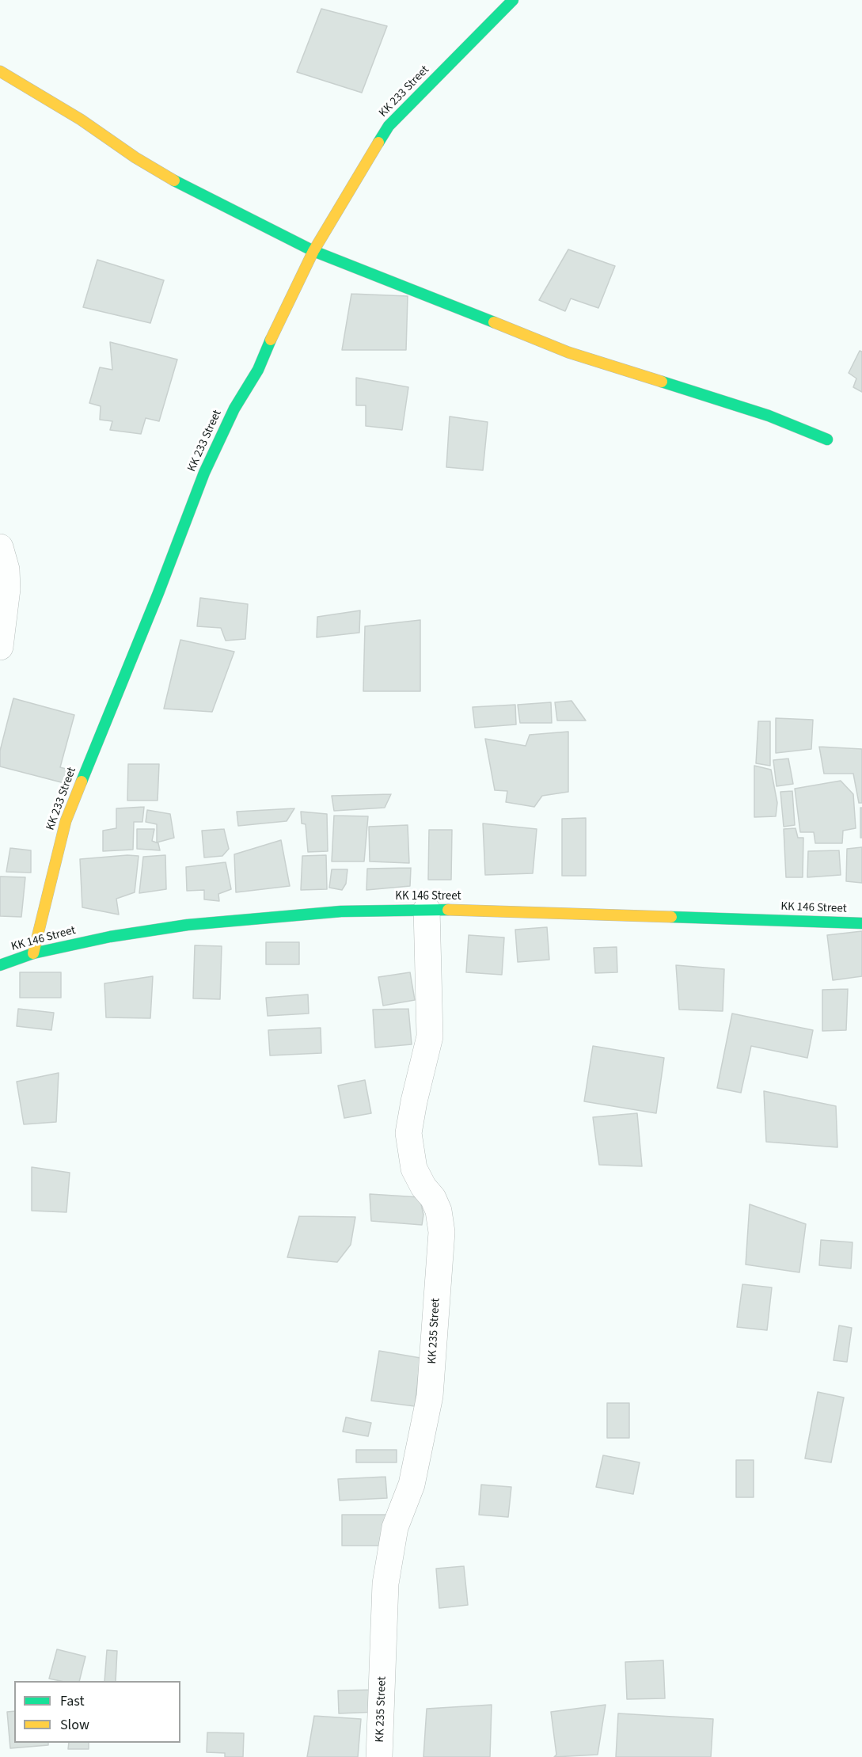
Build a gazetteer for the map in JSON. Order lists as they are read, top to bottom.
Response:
{
  "streets": {
    "street": ["KK 233 Street", "KK 146 Street", "KK 235 Street"]
  },
  "crossings": [
    ["KK 233 Street", "KK 146 Street"],
    ["KK 146 Street", "KK 235 Street"]
  ],
  "legend": ["Fast", "Slow"]
}
